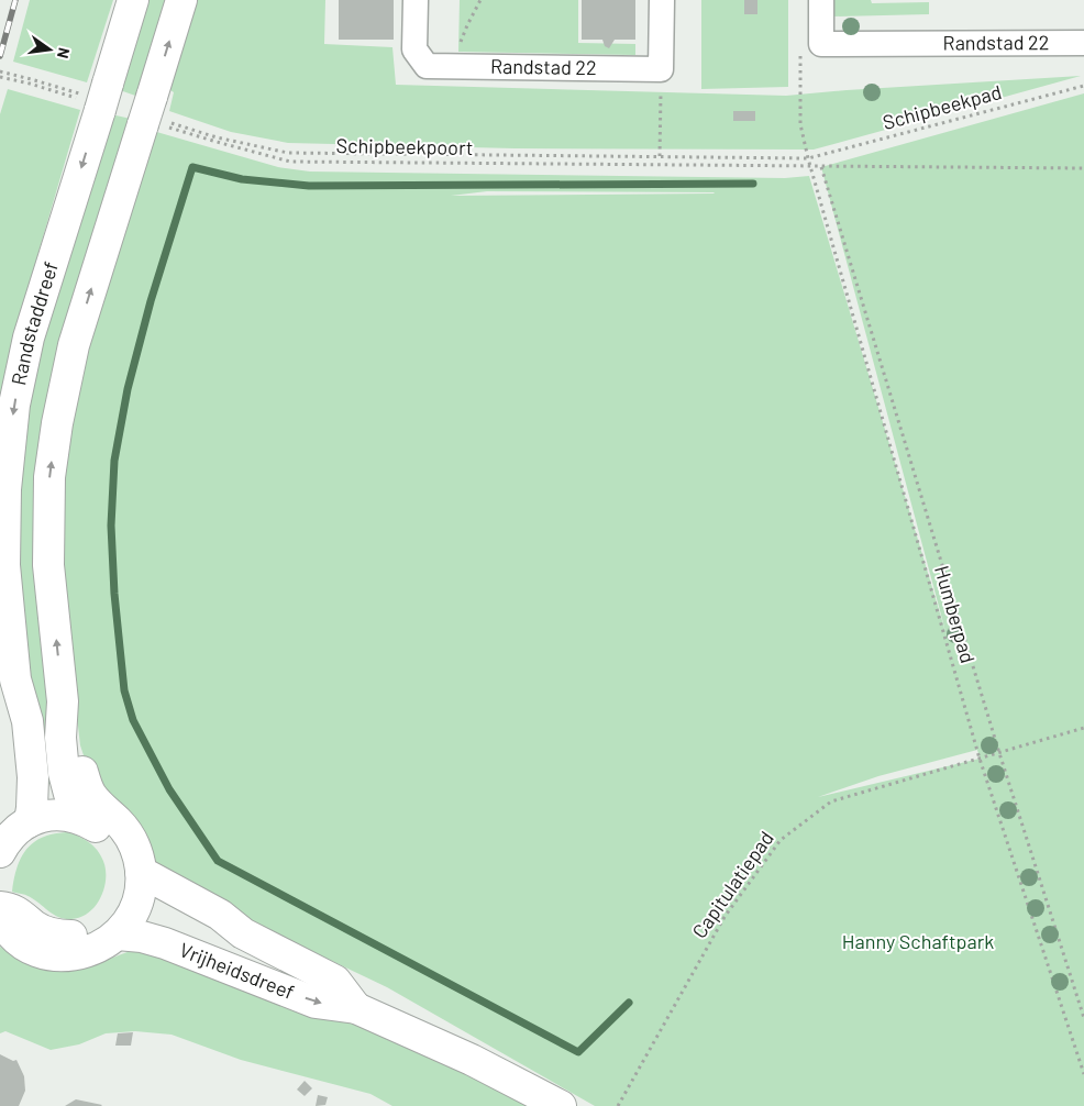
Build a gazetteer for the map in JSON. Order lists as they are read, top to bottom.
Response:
{
  "streets": {
    "main road": ["Randstaddreef", "Vrijheidsdreef"],
    "street": ["Randstad 22"],
    "path": [
      "Schipbeekpad",
      "Schipbeekpoort",
      "Humberpad",
      "Capitulatiepad"
    ]
  },
  "crossings": [
    ["Schipbeekpad", "Schipbeekpoort"],
    ["Schipbeekpad", "Humberpad"],
    ["Schipbeekpoort", "Humberpad"],
    ["Humberpad", "Capitulatiepad"]
  ],
  "parks": ["Hanny Schaftpark"],
  "north": "right"
}
